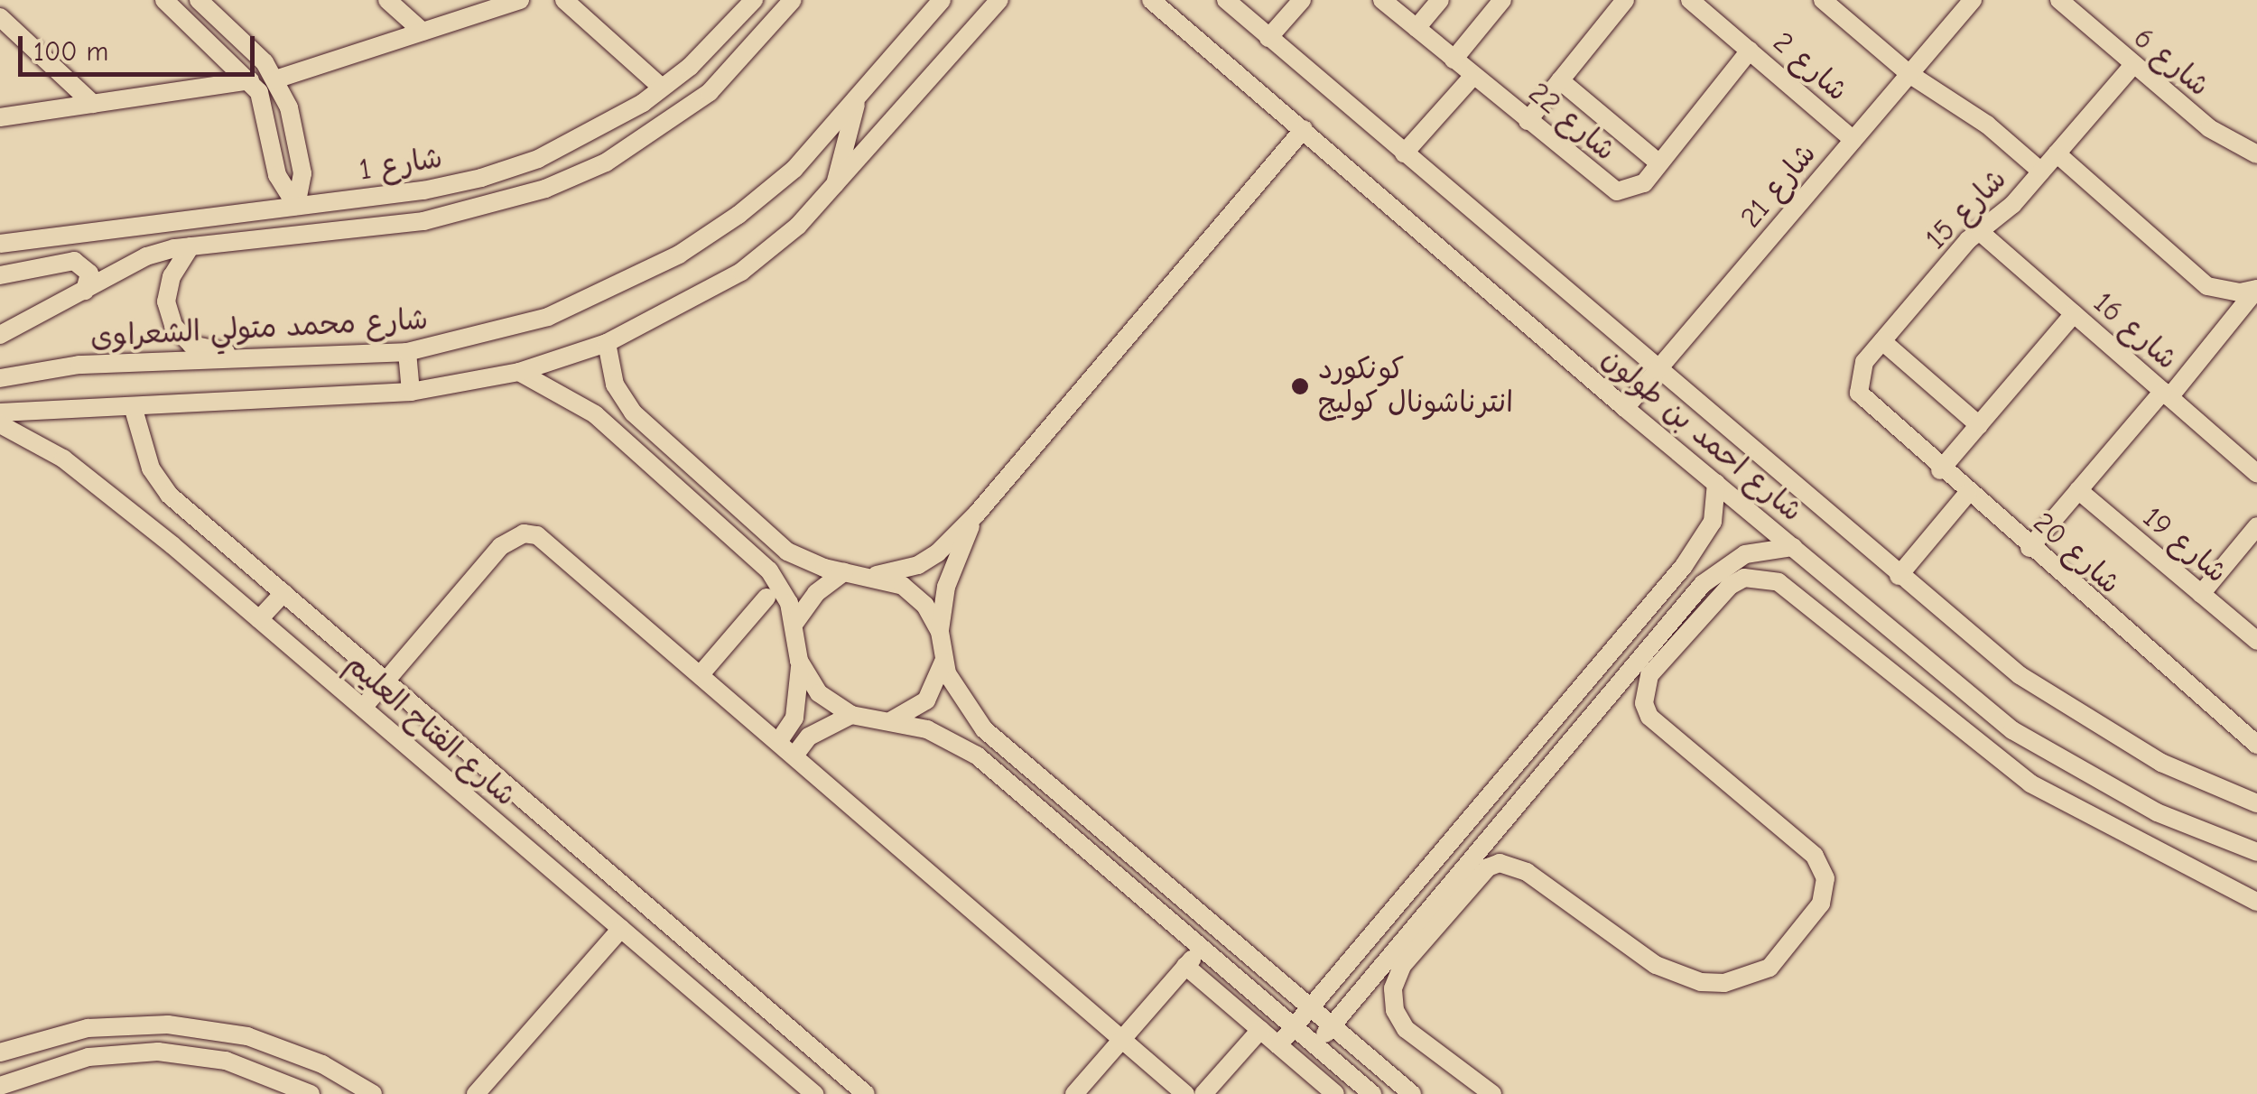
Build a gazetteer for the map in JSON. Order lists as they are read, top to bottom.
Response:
{
  "streets": {
    "street": [
      "شارع 6",
      "شارع 2",
      "شارع 22",
      "شارع 1",
      "شارع 21",
      "شارع 15",
      "شارع محمد متولي الشعراوى",
      "شارع 16",
      "شارع احمد بن طولون",
      "شارع 19",
      "شارع 20",
      "شارع الفتاح العليم"
    ]
  },
  "crossings": [
    ["شارع 6", "شارع 15"],
    ["شارع 2", "شارع 22"],
    ["شارع 2", "شارع 21"],
    ["شارع 21", "شارع احمد بن طولون"],
    ["شارع 15", "شارع 16"],
    ["شارع 15", "شارع 20"]
  ],
  "places": ["كونكورد انترناشونال كوليج"],
  "scale_bar": "100 m"
}
